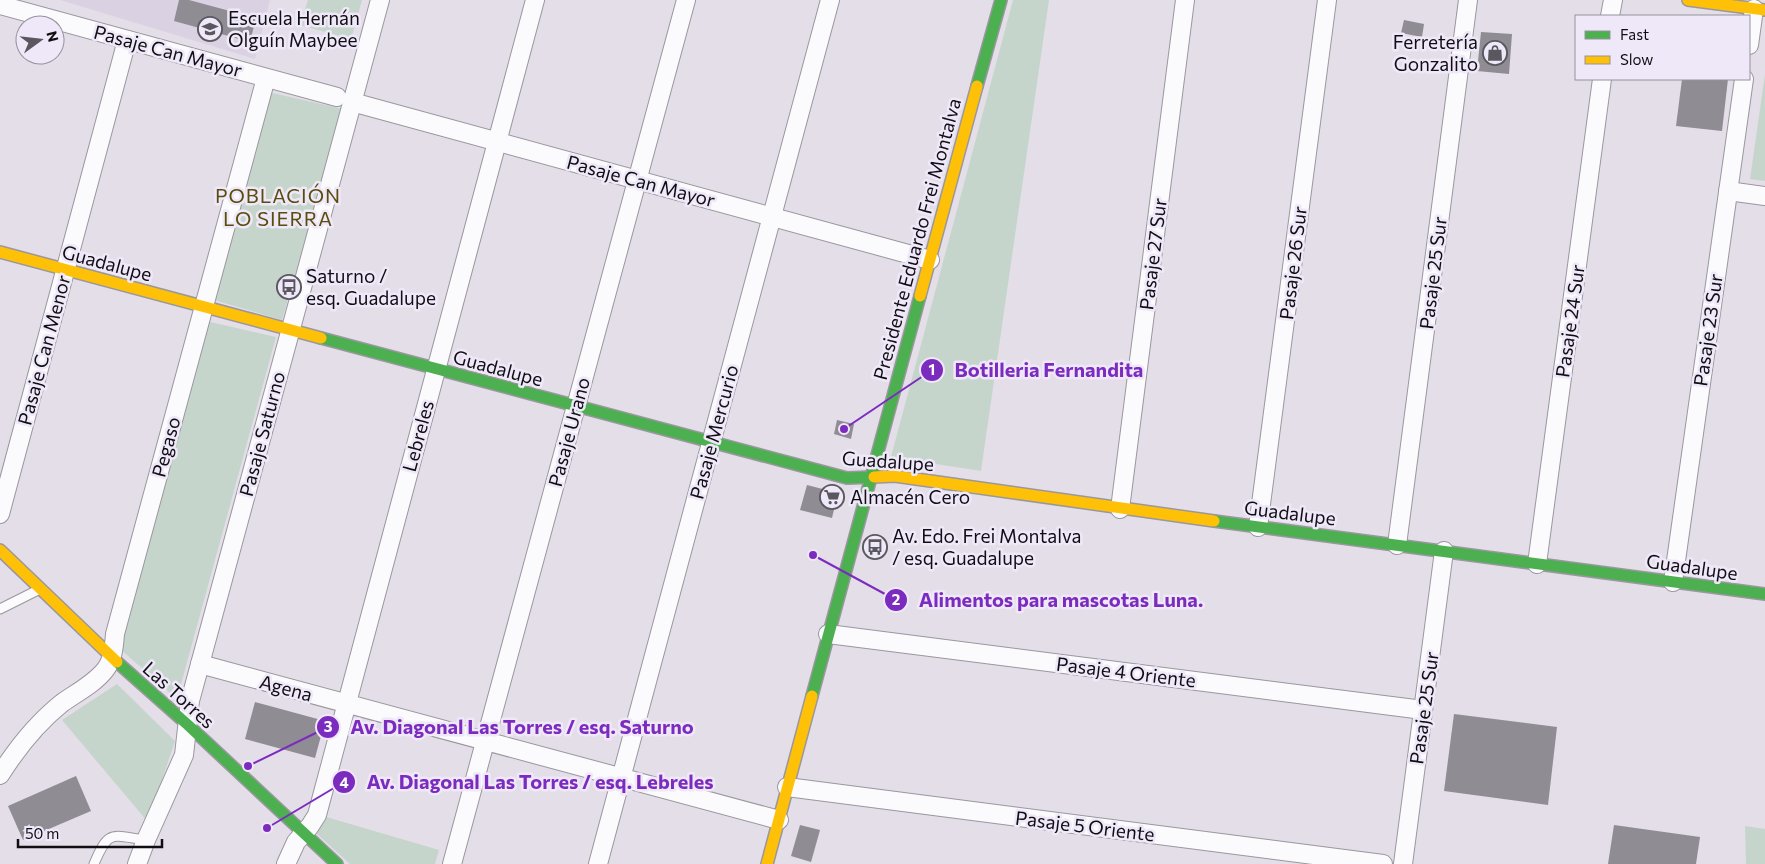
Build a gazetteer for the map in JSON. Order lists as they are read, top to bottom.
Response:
{
  "streets": {
    "street": [
      "Pasaje Can Mayor",
      "Presidente Eduardo Frei Montalva",
      "Pasaje 27 Sur",
      "Guadalupe",
      "Pasaje 26 Sur",
      "Pasaje 25 Sur",
      "Pasaje 24 Sur",
      "Pasaje 23 Sur",
      "Pasaje Can Menor",
      "Pasaje Urano",
      "Pasaje Mercurio",
      "Pasaje Saturno",
      "Lebreles",
      "Pegaso",
      "Pasaje 4 Oriente",
      "Agena",
      "Las Torres",
      "Pasaje 5 Oriente"
    ]
  },
  "crossings": [
    ["Pasaje Can Mayor", "Presidente Eduardo Frei Montalva"],
    ["Pasaje Can Mayor", "Pasaje Can Menor"],
    ["Pasaje Can Mayor", "Pasaje Urano"],
    ["Pasaje Can Mayor", "Pasaje Mercurio"],
    ["Pasaje Can Mayor", "Pasaje Saturno"],
    ["Pasaje Can Mayor", "Lebreles"],
    ["Pasaje Can Mayor", "Pegaso"],
    ["Presidente Eduardo Frei Montalva", "Guadalupe"],
    ["Presidente Eduardo Frei Montalva", "Pasaje 4 Oriente"],
    ["Presidente Eduardo Frei Montalva", "Agena"],
    ["Presidente Eduardo Frei Montalva", "Pasaje 5 Oriente"],
    ["Pasaje 27 Sur", "Guadalupe"],
    ["Guadalupe", "Pasaje 26 Sur"],
    ["Guadalupe", "Pasaje 25 Sur"],
    ["Guadalupe", "Pasaje 24 Sur"],
    ["Guadalupe", "Pasaje 23 Sur"],
    ["Guadalupe", "Pasaje Can Menor"],
    ["Guadalupe", "Pasaje Urano"],
    ["Guadalupe", "Pasaje Mercurio"],
    ["Guadalupe", "Pasaje Saturno"],
    ["Guadalupe", "Lebreles"],
    ["Guadalupe", "Pegaso"],
    ["Pasaje 25 Sur", "Pasaje 4 Oriente"],
    ["Pasaje Urano", "Agena"],
    ["Pasaje Mercurio", "Agena"],
    ["Pasaje Saturno", "Agena"],
    ["Pasaje Saturno", "Las Torres"],
    ["Lebreles", "Agena"],
    ["Lebreles", "Las Torres"],
    ["Pegaso", "Las Torres"]
  ],
  "districts": ["POBLACIÓN LO SIERRA"],
  "places": {
    "school or university": ["Escuela Hernán Olguín Maybee"],
    "shop": ["Ferretería Gonzalito"],
    "bus stop": ["Saturno / esq. Guadalupe", "Av. Edo. Frei Montalva / esq. Guadalupe"],
    "other": [
      "Botilleria Fernandita",
      "Alimentos para mascotas Luna.",
      "Av. Diagonal Las Torres / esq. Saturno",
      "Av. Diagonal Las Torres / esq. Lebreles"
    ],
    "supermarket": ["Almacén Cero"]
  },
  "legend": ["Fast", "Slow"],
  "scale_bar": "50 m",
  "north": "right"
}
